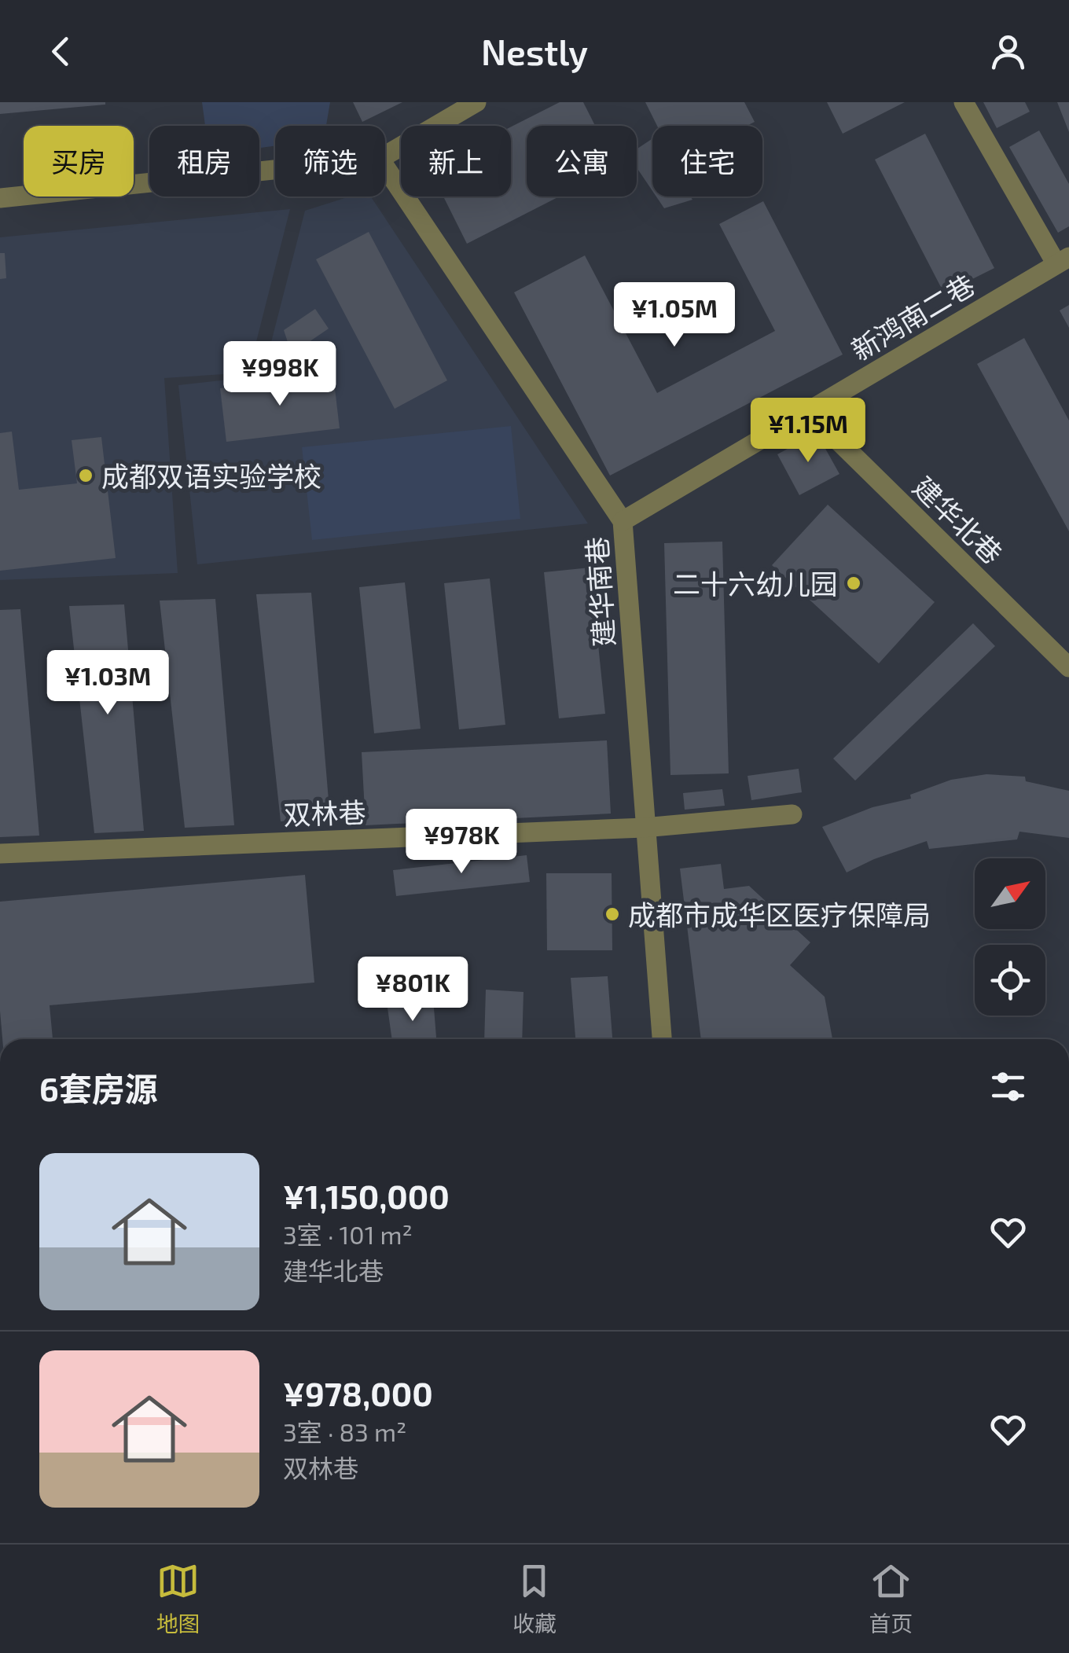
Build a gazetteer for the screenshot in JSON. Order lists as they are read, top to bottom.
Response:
{
  "streets": {
    "street": [
      "新鸿南二巷",
      "建华北巷",
      "建华南巷",
      "双林巷"
    ]
  },
  "crossings": [
    ["新鸿南二巷", "建华北巷"],
    ["新鸿南二巷", "建华南巷"],
    ["建华南巷", "双林巷"]
  ],
  "places": ["成都双语实验学校", "二十六幼儿园", "成都市成华区医疗保障局"],
  "north": "top right",
  "page": {
    "header": "Nestly",
    "chip": [
      "买房",
      "租房",
      "筛选",
      "新上",
      "公寓",
      "住宅"
    ],
    "price": [
      "¥1.05M",
      "¥998K",
      "¥1.15M",
      "¥1.03M",
      "¥978K",
      "¥801K"
    ],
    "heading": "6套房源",
    "list": [
      {
        "name": "¥1,150,000",
        "note": "3室 · 101 m² · 建华北巷"
      },
      {
        "name": "¥978,000",
        "note": "3室 · 83 m² · 双林巷"
      }
    ],
    "tabs": ["地图", "收藏", "首页"]
  }
}
